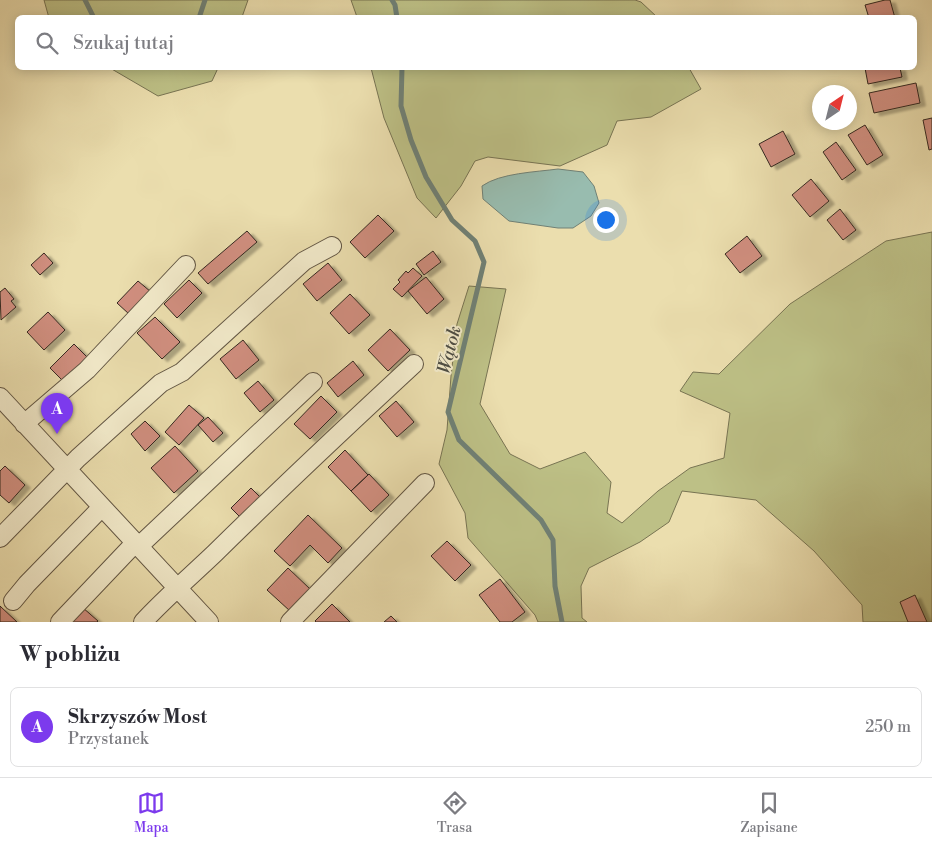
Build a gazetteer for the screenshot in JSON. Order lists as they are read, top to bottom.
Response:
{
  "water": ["Wątok"],
  "north": "top right",
  "page": {
    "search": "Szukaj tutaj",
    "pins": "A",
    "heading": "W pobliżu",
    "list": [
      {
        "mark": "A",
        "name": "Skrzyszów Most",
        "note": "Przystanek",
        "value": "250 m"
      }
    ],
    "nav": ["Mapa", "Trasa", "Zapisane"]
  }
}
